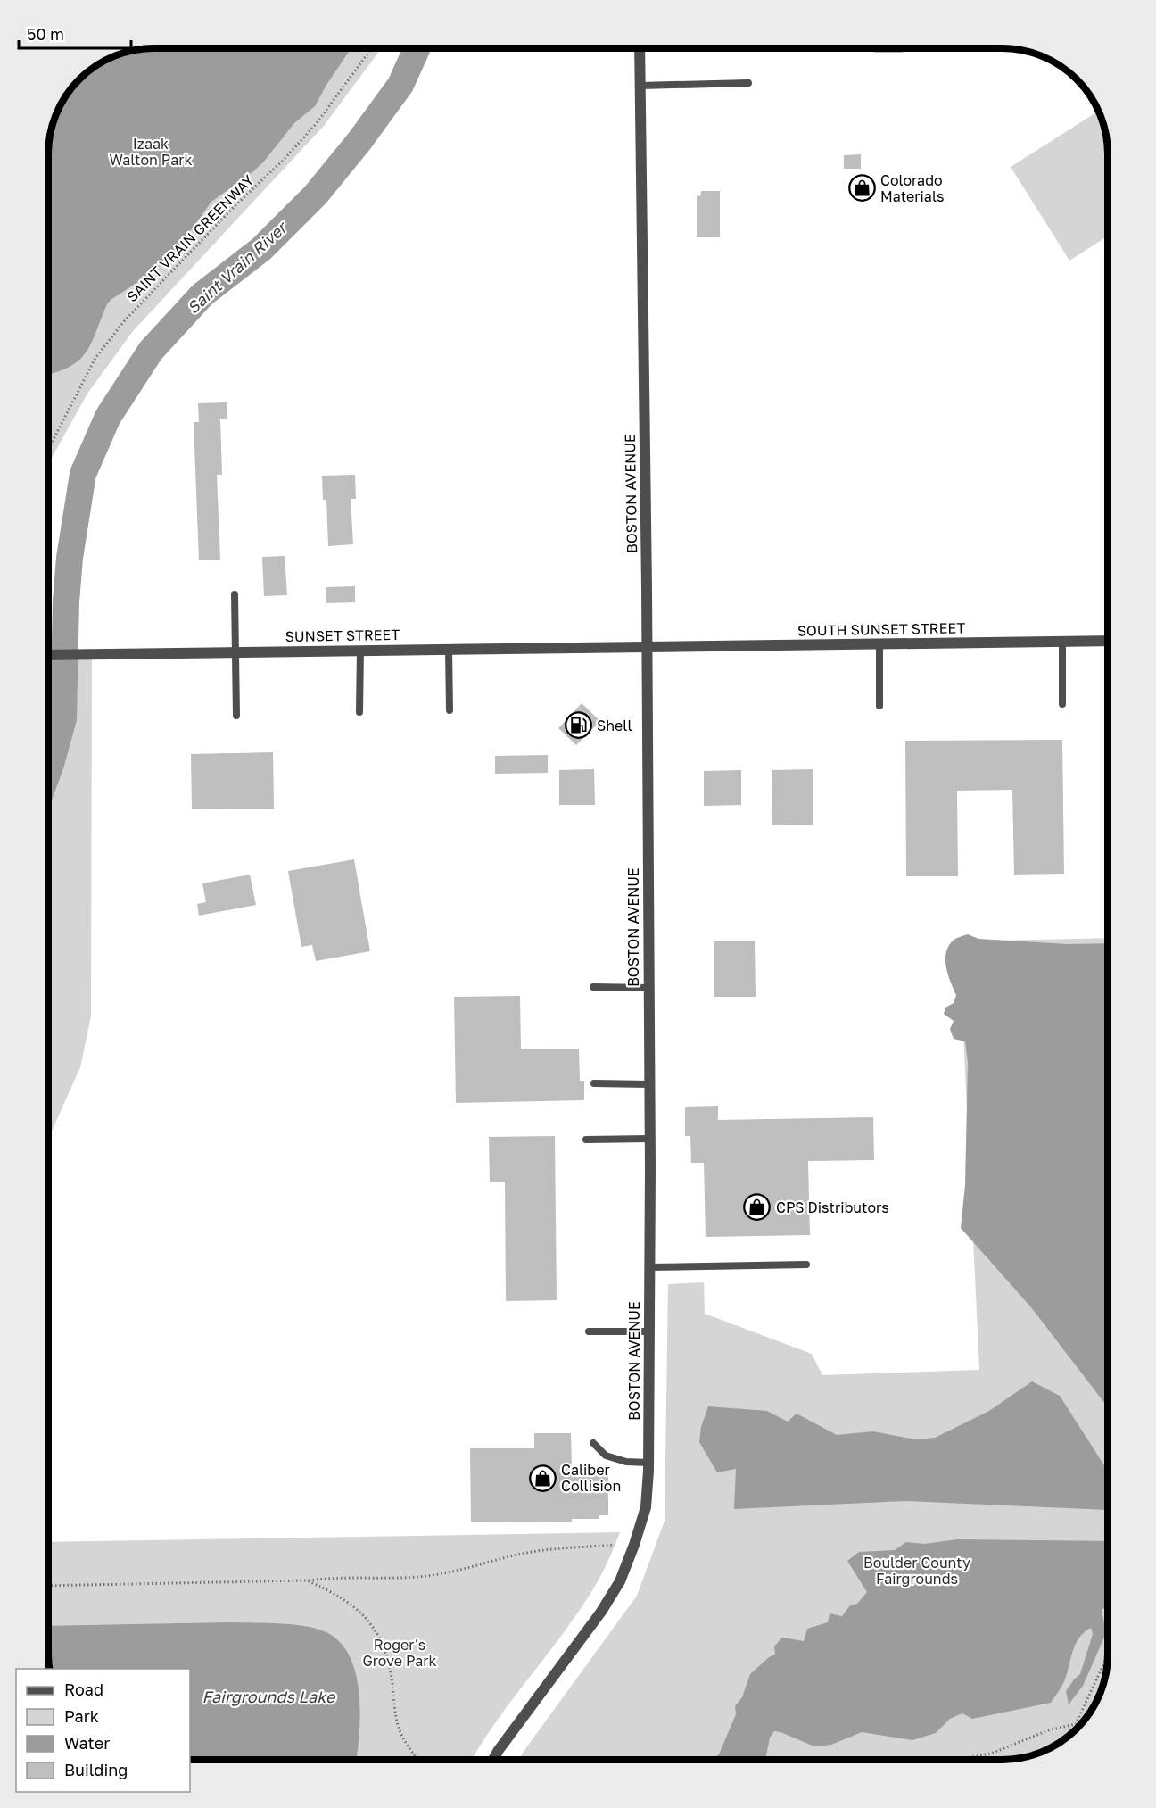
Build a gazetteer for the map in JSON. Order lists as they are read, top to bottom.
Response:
{
  "streets": {
    "street": ["BOSTON AVENUE", "SOUTH SUNSET STREET", "SUNSET STREET"],
    "path": ["SAINT VRAIN GREENWAY"]
  },
  "crossings": [
    ["BOSTON AVENUE", "SOUTH SUNSET STREET"],
    ["BOSTON AVENUE", "SUNSET STREET"],
    ["SOUTH SUNSET STREET", "SUNSET STREET"]
  ],
  "water": ["Saint Vrain River", "Fairgrounds Lake"],
  "parks": ["Izaak Walton Park", "Boulder County Fairgrounds", "Roger's Grove Park"],
  "places": {
    "shop": ["Colorado Materials", "CPS Distributors", "Caliber Collision"],
    "fuel station": ["Shell"]
  },
  "legend": [
    "Road",
    "Park",
    "Water",
    "Building"
  ],
  "scale_bar": "50 m"
}
